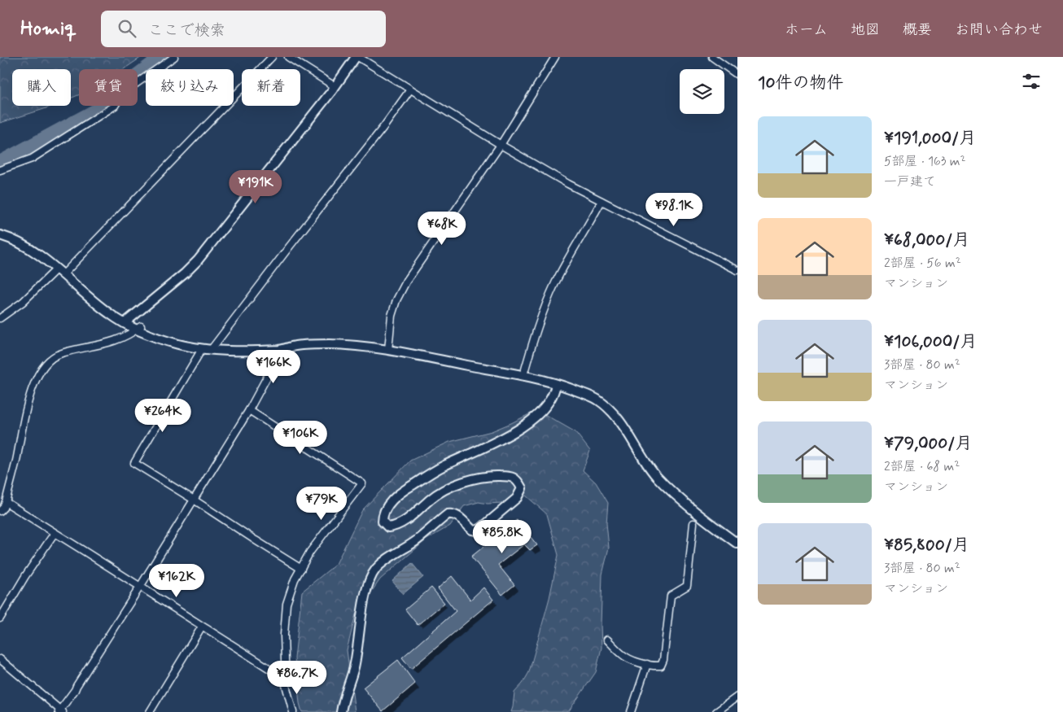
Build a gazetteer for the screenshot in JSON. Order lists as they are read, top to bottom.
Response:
{
  "page": {
    "header": "Homiq",
    "search": "ここで検索",
    "nav": [
      "ホーム",
      "地図",
      "概要",
      "お問い合わせ"
    ],
    "heading": "10件の物件",
    "chip": [
      "購入",
      "賃貸",
      "絞り込み",
      "新着"
    ],
    "list": [
      {
        "name": "¥191,000/月",
        "note": "5部屋 · 163 m² · 一戸建て"
      },
      {
        "name": "¥68,000/月",
        "note": "2部屋 · 56 m² · マンション"
      },
      {
        "name": "¥106,000/月",
        "note": "3部屋 · 80 m² · マンション"
      },
      {
        "name": "¥79,000/月",
        "note": "2部屋 · 68 m² · マンション"
      },
      {
        "name": "¥85,800/月",
        "note": "3部屋 · 80 m² · マンション"
      }
    ],
    "price": [
      "¥191K",
      "¥98.1K",
      "¥68K",
      "¥166K",
      "¥264K",
      "¥106K",
      "¥79K",
      "¥85.8K",
      "¥162K",
      "¥86.7K"
    ]
  }
}
